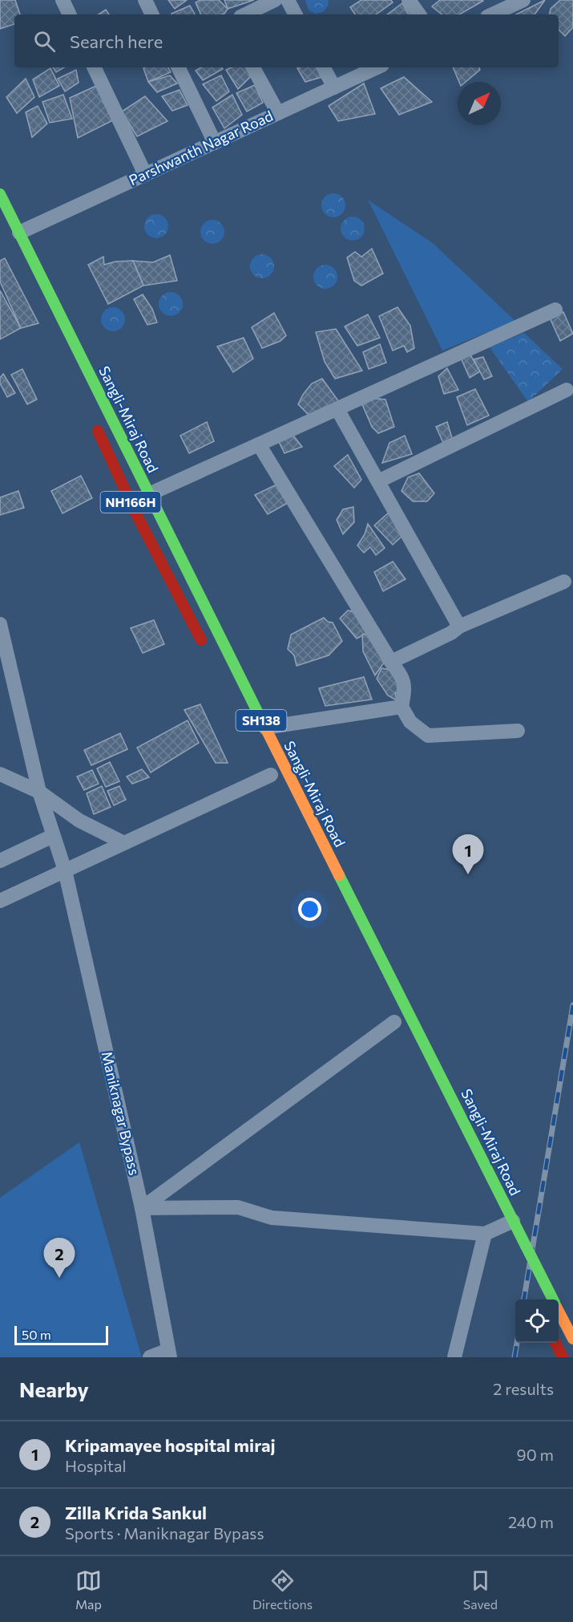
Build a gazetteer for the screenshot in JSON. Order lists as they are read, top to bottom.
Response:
{
  "streets": {
    "highway": ["Sangli-Miraj Road", "NH166H", "SH138"],
    "street": ["Parshwanth Nagar Road", "Maniknagar Bypass"]
  },
  "crossings": [
    ["Parshwanth Nagar Road", "Sangli-Miraj Road"]
  ],
  "scale_bar": "50 m",
  "north": "top right",
  "page": {
    "search": "Search here",
    "pins": ["1", "2"],
    "scale": "50 m",
    "heading": ["Nearby", "2 results"],
    "list": [
      {
        "mark": "1",
        "name": "Kripamayee hospital miraj",
        "note": "Hospital",
        "value": "90 m"
      },
      {
        "mark": "2",
        "name": "Zilla Krida Sankul",
        "note": "Sports · Maniknagar Bypass",
        "value": "240 m"
      }
    ],
    "nav": ["Map", "Directions", "Saved"]
  }
}
